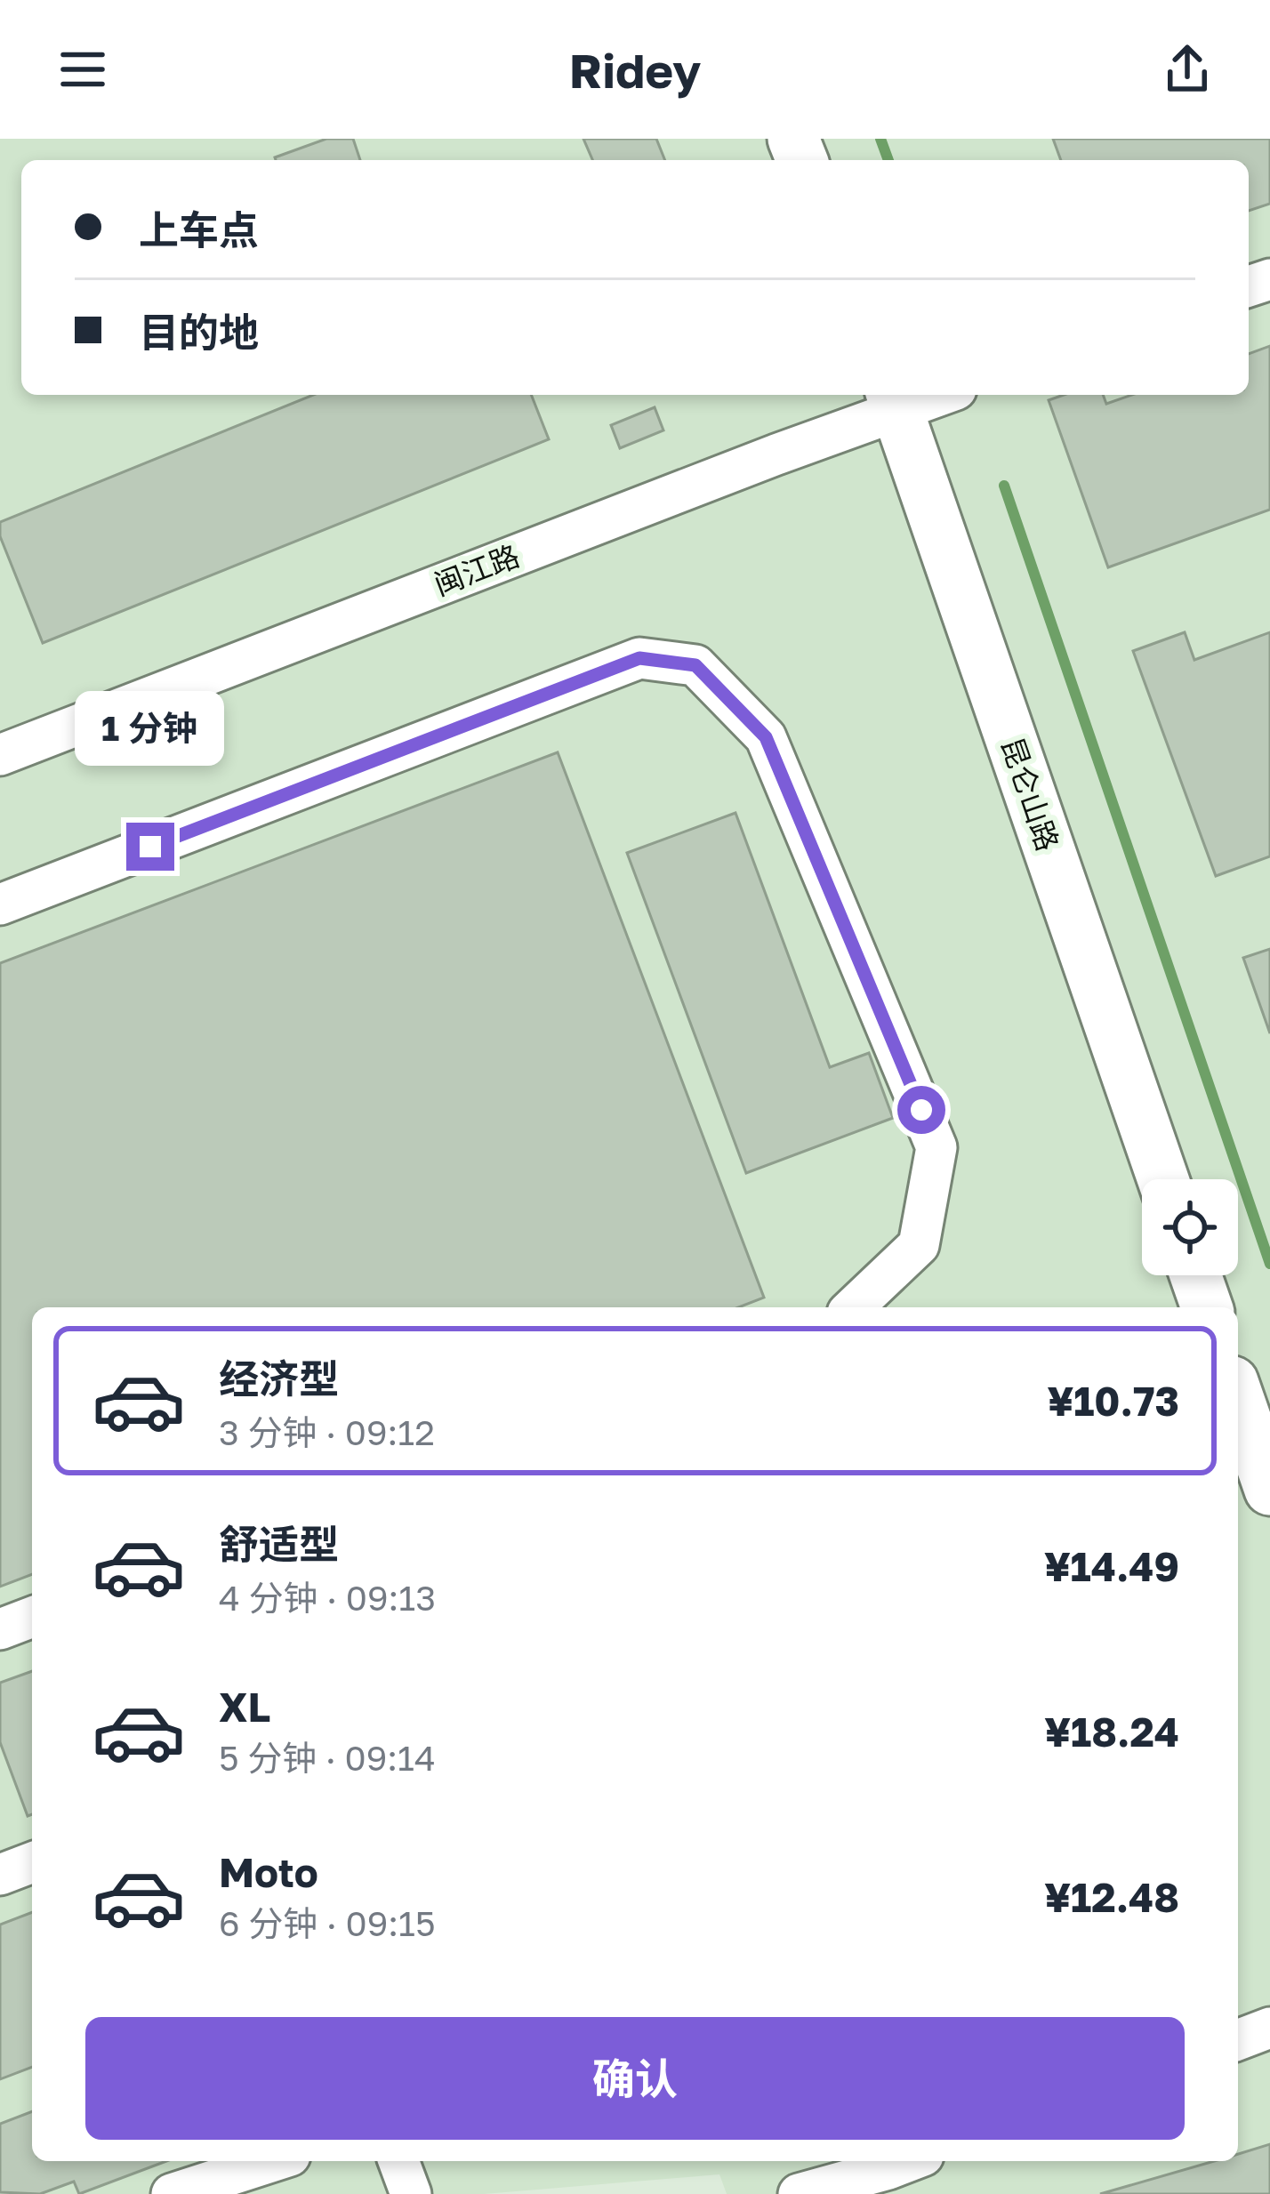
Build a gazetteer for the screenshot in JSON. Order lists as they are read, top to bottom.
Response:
{
  "streets": {
    "main road": ["昆仑山路"],
    "street": ["闽江路"]
  },
  "crossings": [
    ["闽江路", "昆仑山路"]
  ],
  "page": {
    "header": "Ridey",
    "banner": ["上车点", "目的地"],
    "bubble": "1 分钟",
    "list": [
      {
        "name": "经济型",
        "note": "3 分钟 · 09:12",
        "value": "¥10.73"
      },
      {
        "name": "舒适型",
        "note": "4 分钟 · 09:13",
        "value": "¥14.49"
      },
      {
        "name": "XL",
        "note": "5 分钟 · 09:14",
        "value": "¥18.24"
      },
      {
        "name": "Moto",
        "note": "6 分钟 · 09:15",
        "value": "¥12.48"
      }
    ],
    "buttons": "确认"
  }
}
